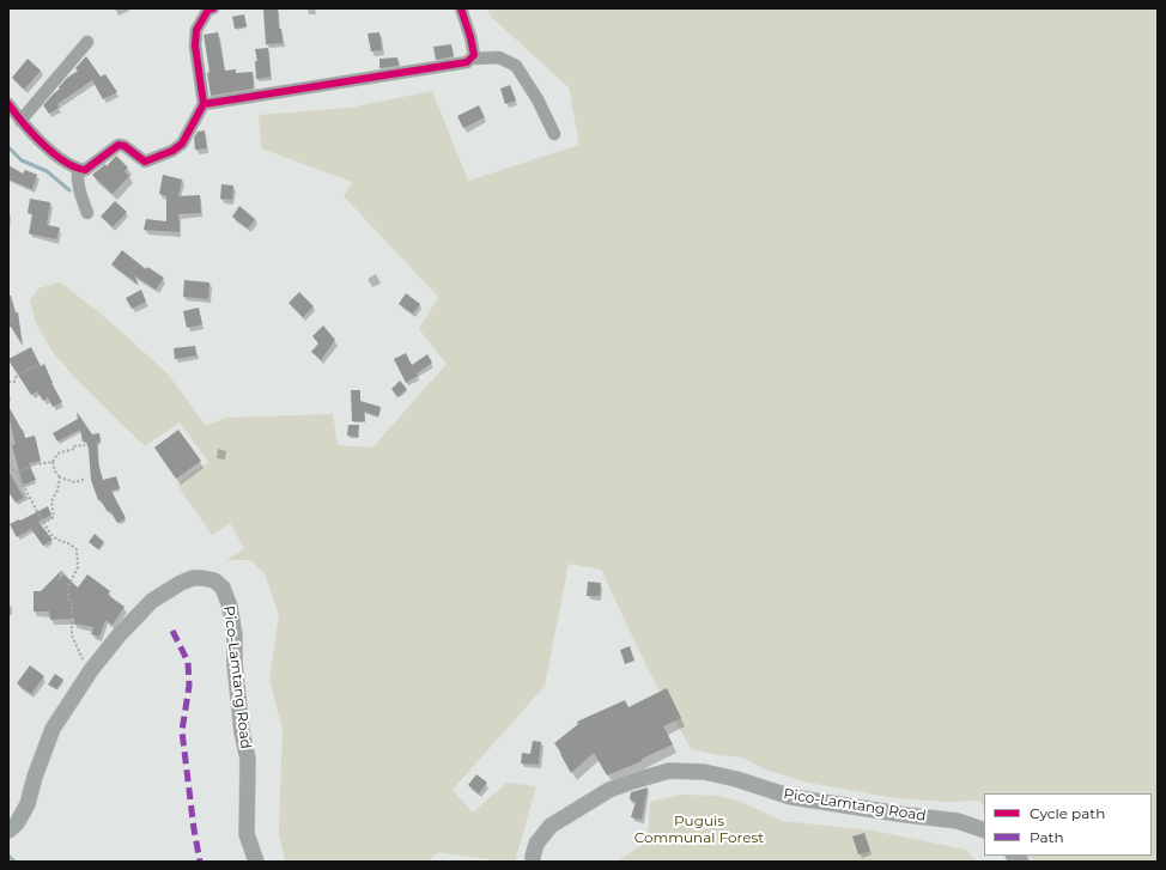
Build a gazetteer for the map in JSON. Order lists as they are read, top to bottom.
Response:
{
  "streets": {
    "main road": ["Pico-Lamtang Road"]
  },
  "parks": ["Puguis Communal Forest"],
  "legend": ["Cycle path", "Path"]
}
